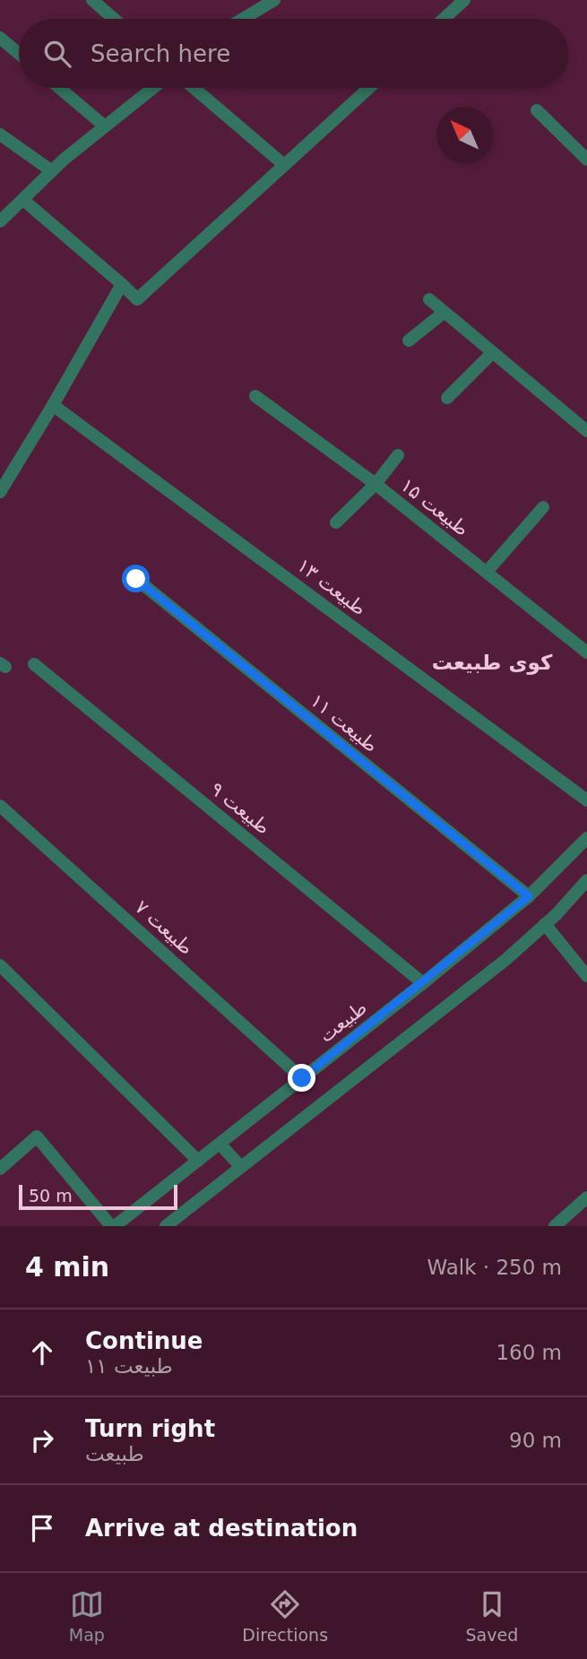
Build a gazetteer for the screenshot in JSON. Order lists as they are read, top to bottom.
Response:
{
  "streets": {
    "street": [
      "طبیعت ۱۵",
      "طبیعت ۱۳",
      "طبیعت ۱۱",
      "طبیعت ۹",
      "طبیعت ۷",
      "طبیعت"
    ]
  },
  "crossings": [
    ["طبیعت ۱۱", "طبیعت"],
    ["طبیعت ۹", "طبیعت"],
    ["طبیعت ۷", "طبیعت"]
  ],
  "districts": ["کوی طبیعت"],
  "scale_bar": "50 m",
  "north": "top left",
  "page": {
    "search": "Search here",
    "scale": "50 m",
    "heading": ["4 min", "Walk · 250 m"],
    "list": [
      ["Continue", "طبیعت ۱۱", "160 m"],
      ["Turn right", "طبیعت", "90 m"],
      "Arrive at destination"
    ],
    "nav": ["Map", "Directions", "Saved"]
  }
}
